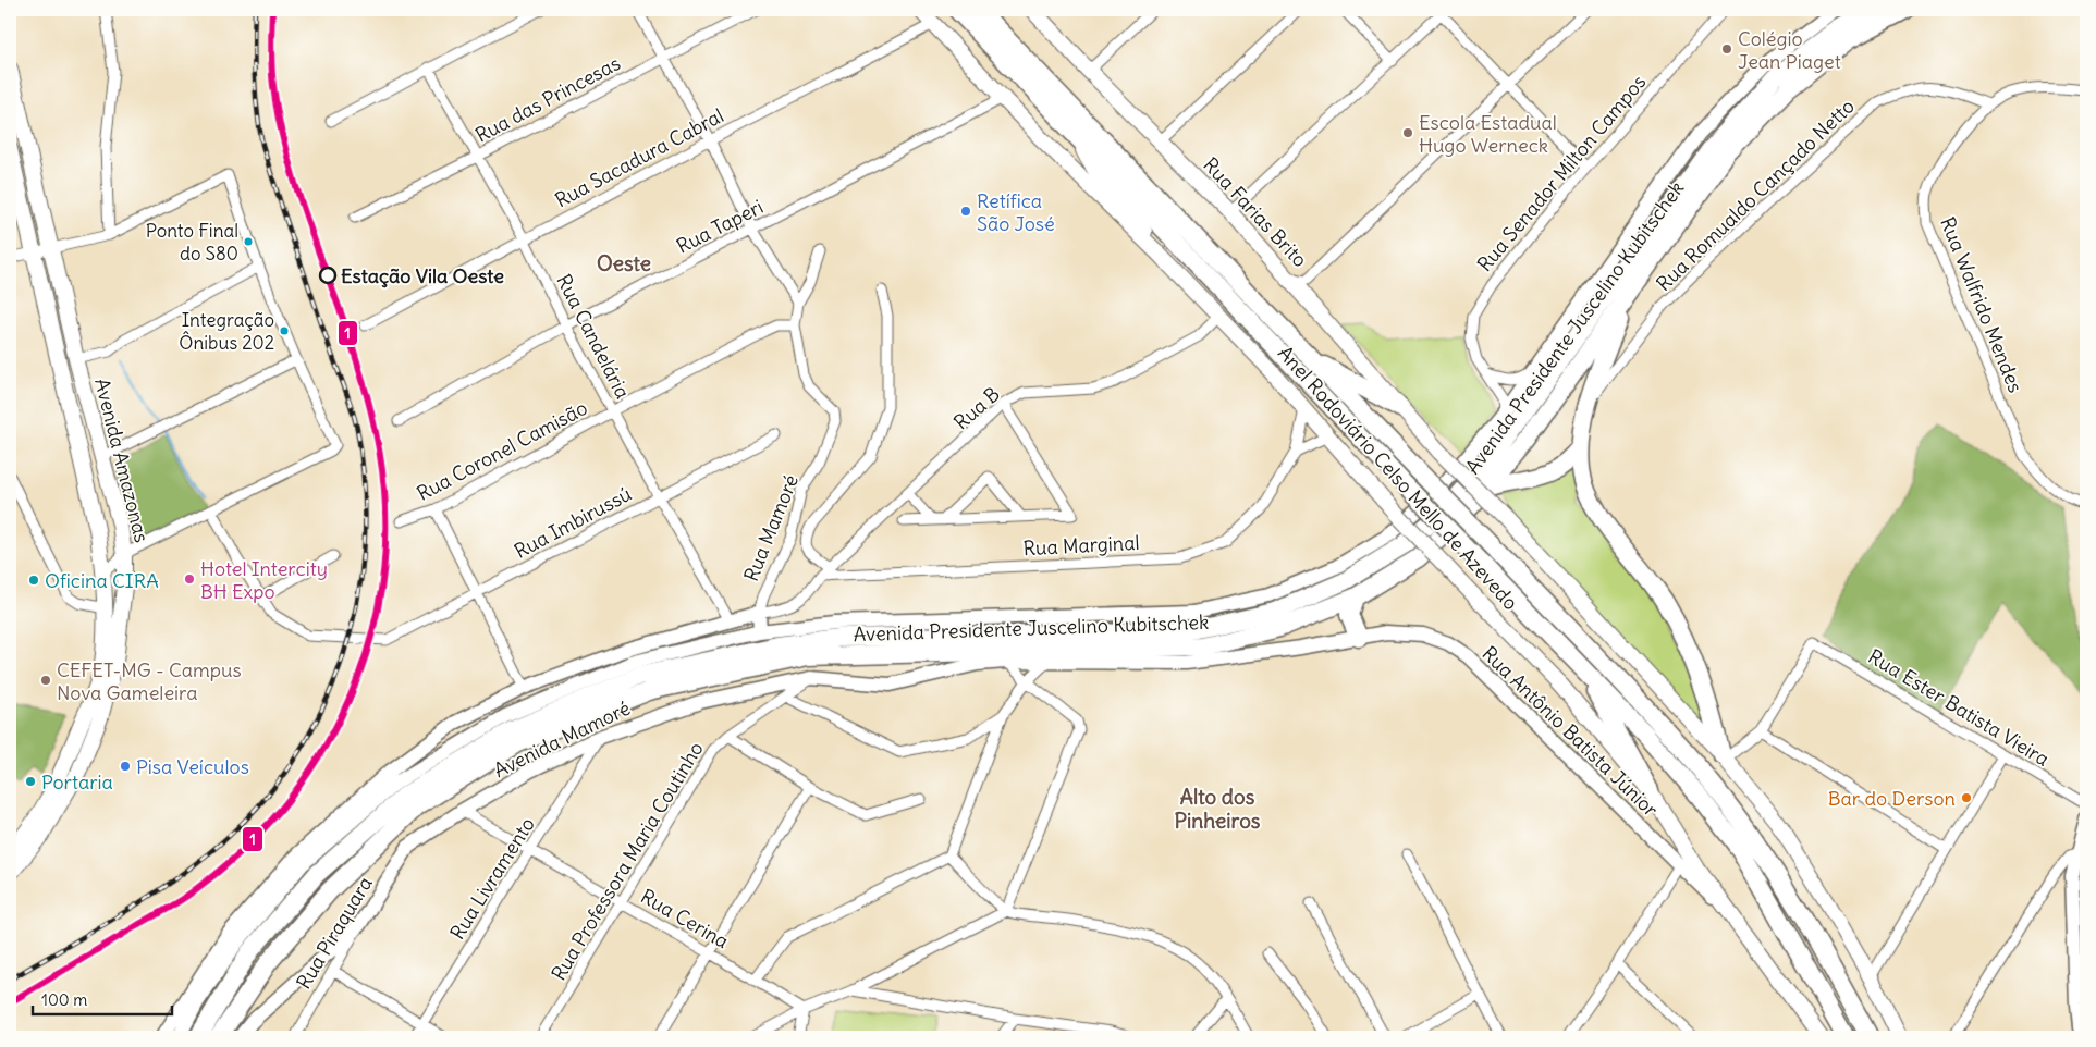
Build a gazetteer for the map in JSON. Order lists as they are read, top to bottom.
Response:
{
  "streets": {
    "highway": ["Avenida Presidente Juscelino Kubitschek", "Anel Rodoviário Celso Mello de Azevedo"],
    "main road": ["Rua Farias Brito", "Avenida Amazonas"],
    "street": [
      "Rua das Princesas",
      "Rua Sacadura Cabral",
      "Rua Senador Milton Campos",
      "Rua Romualdo Cançado Netto",
      "Rua Taperi",
      "Rua Walfrido Mendes",
      "Rua Candelária",
      "Rua B",
      "Rua Coronel Camisão",
      "Rua Imbirussú",
      "Rua Mamoré",
      "Rua Marginal",
      "Rua Ester Batista Vieira",
      "Rua Antônio Batista Júnior",
      "Avenida Mamoré",
      "Rua Professora Maria Coutinho",
      "Rua Livramento",
      "Rua Cerina",
      "Rua Piraquara"
    ]
  },
  "crossings": [
    ["Rua das Princesas", "Rua Candelária"],
    ["Rua Sacadura Cabral", "Rua Candelária"],
    ["Rua Sacadura Cabral", "Anel Rodoviário Celso Mello de Azevedo"],
    ["Rua Senador Milton Campos", "Avenida Presidente Juscelino Kubitschek"],
    ["Rua Romualdo Cançado Netto", "Rua Walfrido Mendes"],
    ["Rua Taperi", "Rua Candelária"],
    ["Rua Taperi", "Anel Rodoviário Celso Mello de Azevedo"],
    ["Rua Candelária", "Rua Coronel Camisão"],
    ["Rua Candelária", "Rua Imbirussú"],
    ["Rua B", "Anel Rodoviário Celso Mello de Azevedo"],
    ["Rua B", "Rua Mamoré"],
    ["Rua B", "Rua Marginal"],
    ["Rua Coronel Camisão", "Rua Mamoré"],
    ["Anel Rodoviário Celso Mello de Azevedo", "Rua Marginal"],
    ["Anel Rodoviário Celso Mello de Azevedo", "Rua Antônio Batista Júnior"],
    ["Rua Antônio Batista Júnior", "Avenida Mamoré"],
    ["Avenida Mamoré", "Rua Professora Maria Coutinho"],
    ["Avenida Mamoré", "Rua Livramento"],
    ["Avenida Mamoré", "Rua Cerina"],
    ["Avenida Mamoré", "Rua Piraquara"],
    ["Rua Professora Maria Coutinho", "Rua Cerina"],
    ["Rua Livramento", "Rua Cerina"]
  ],
  "districts": ["Oeste", "Alto dos Pinheiros"],
  "places": [
    "Colégio Jean Piaget",
    "Escola Estadual Hugo Werneck",
    "Retífica São José",
    "Ponto Final do S80",
    "Estação Vila Oeste",
    "Integração Ônibus 202",
    "Hotel Intercity BH Expo",
    "Oficina CIRA",
    "CEFET-MG - Campus Nova Gameleira",
    "Pisa Veículos",
    "Portaria",
    "Bar do Derson"
  ],
  "lines": ["transit line 1"],
  "scale_bar": "100 m"
}
